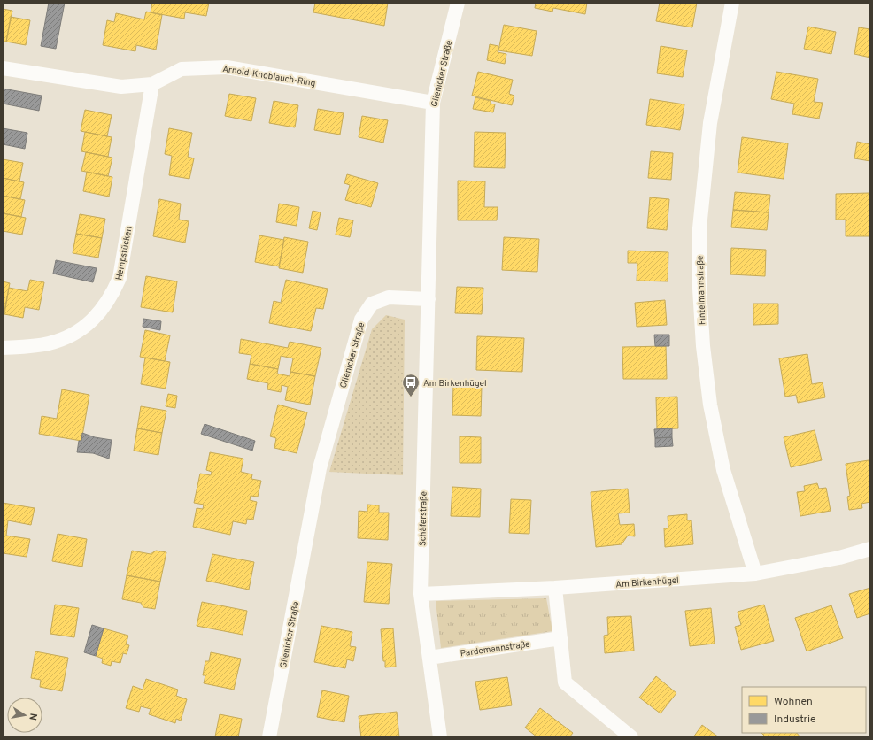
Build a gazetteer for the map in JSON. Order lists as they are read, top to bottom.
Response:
{
  "streets": {
    "street": [
      "Glienicker Straße",
      "Arnold-Knoblauch-Ring",
      "Hempstücken",
      "Fintelmannstraße",
      "Schäferstraße",
      "Am Birkenhügel",
      "Pardemannstraße"
    ]
  },
  "crossings": [
    ["Glienicker Straße", "Arnold-Knoblauch-Ring"],
    ["Glienicker Straße", "Schäferstraße"],
    ["Arnold-Knoblauch-Ring", "Hempstücken"],
    ["Fintelmannstraße", "Am Birkenhügel"],
    ["Schäferstraße", "Am Birkenhügel"],
    ["Schäferstraße", "Pardemannstraße"]
  ],
  "places": {
    "bus stop": ["Am Birkenhügel"]
  },
  "legend": ["Wohnen", "Industrie"],
  "north": "right"
}
